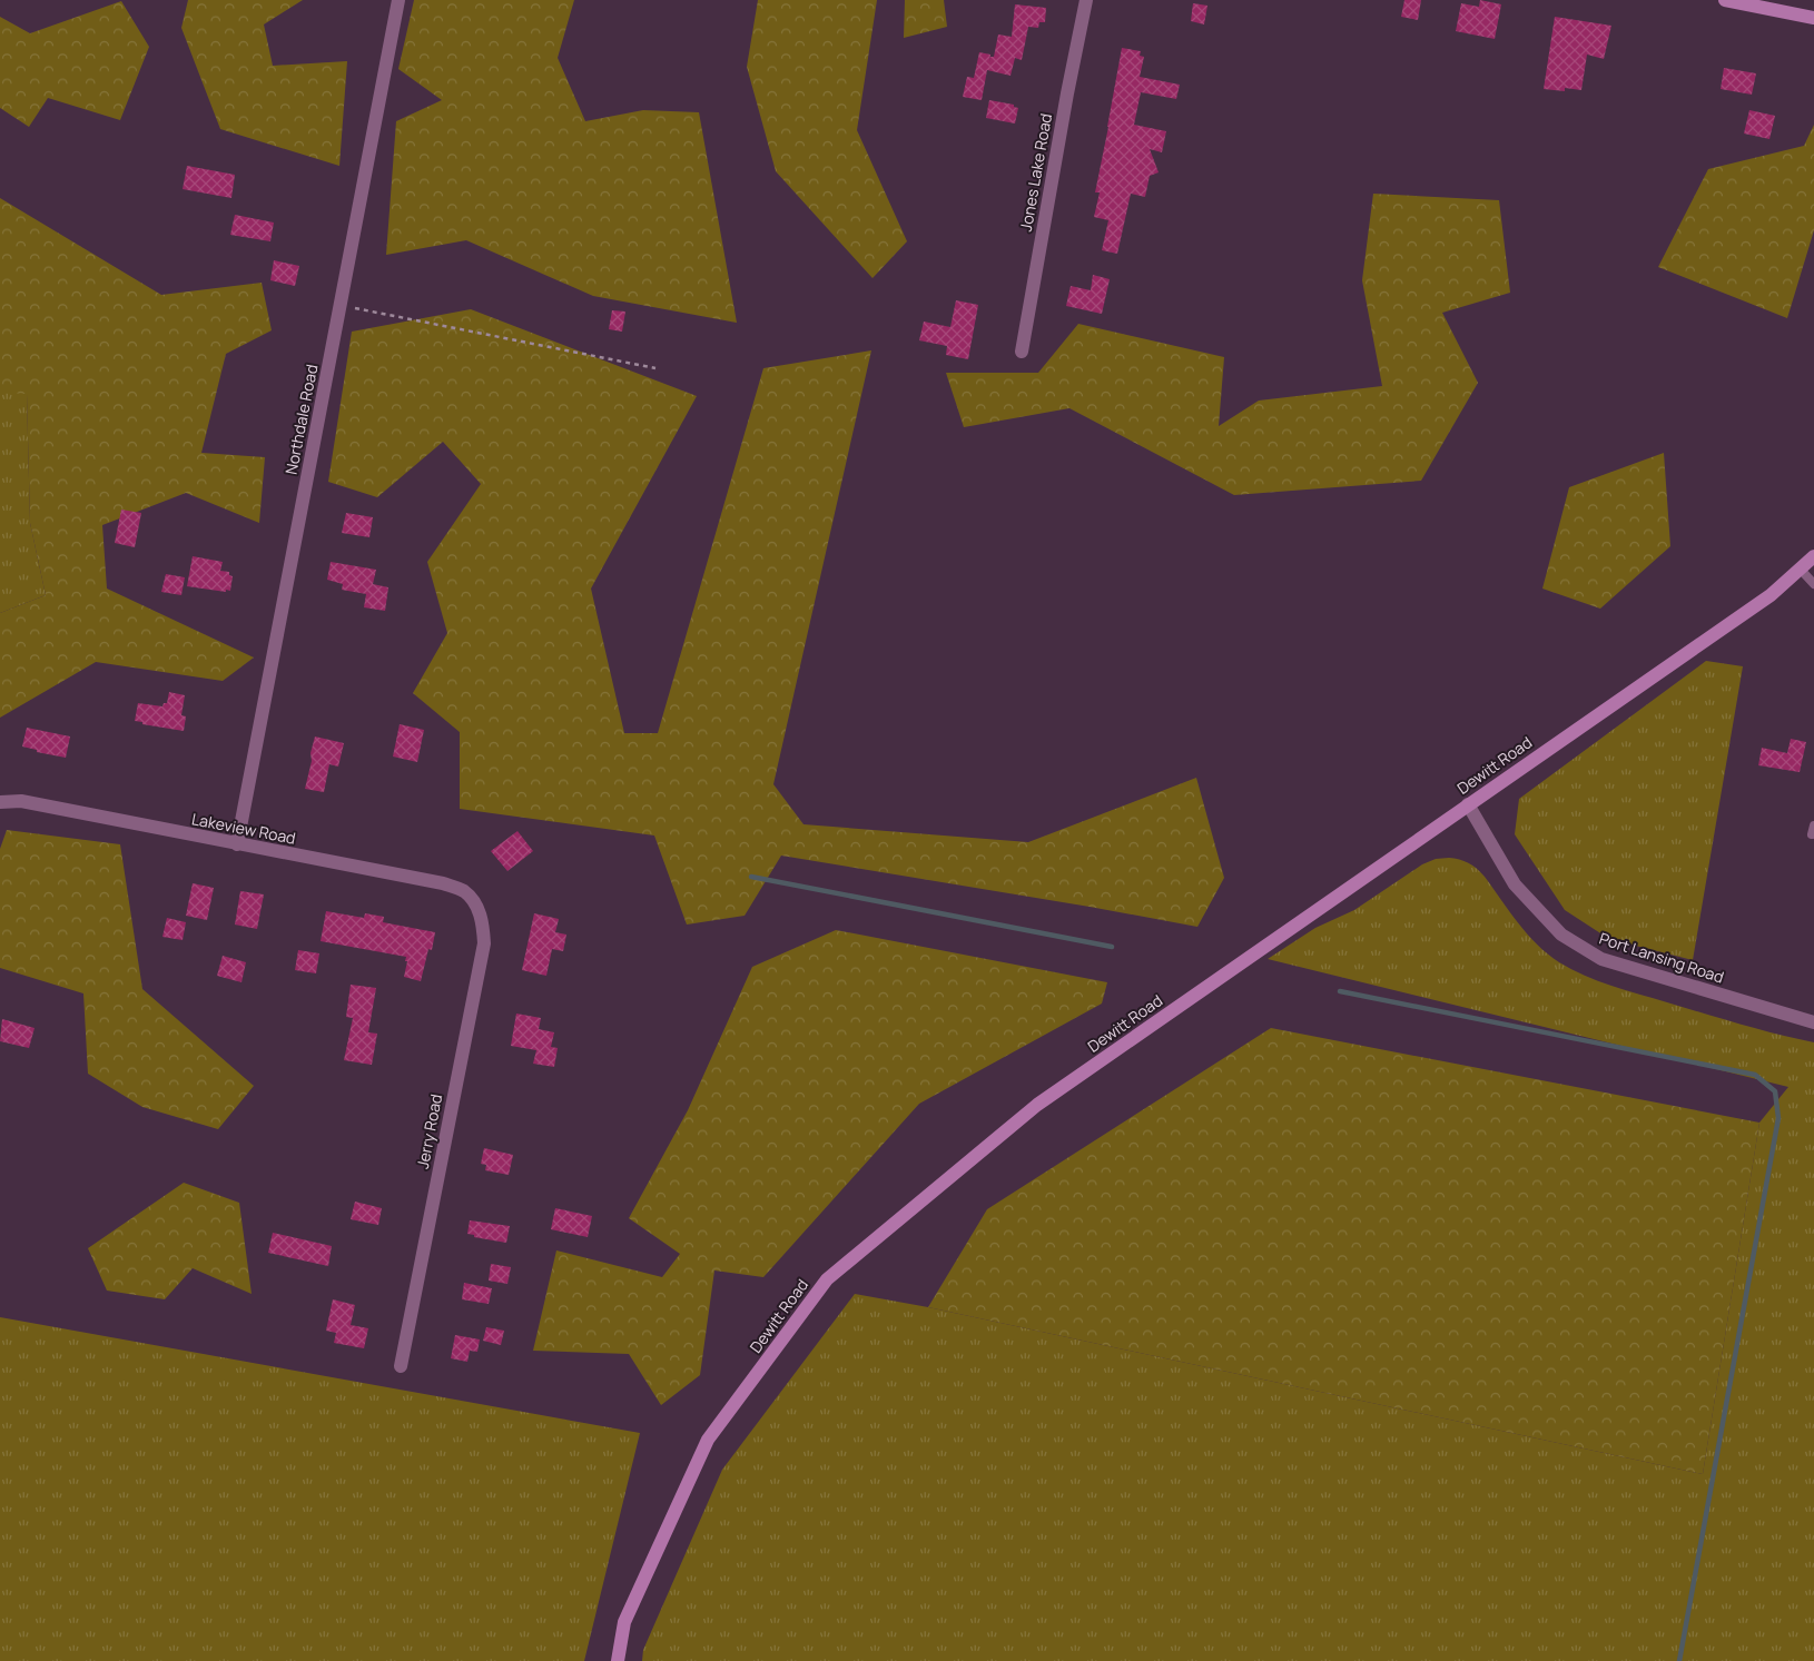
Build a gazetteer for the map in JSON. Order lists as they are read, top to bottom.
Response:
{
  "streets": {
    "street": [
      "Jones Lake Road",
      "Northdale Road",
      "Dewitt Road",
      "Lakeview Road",
      "Port Lansing Road",
      "Jerry Road"
    ]
  },
  "crossings": [
    ["Northdale Road", "Lakeview Road"],
    ["Dewitt Road", "Port Lansing Road"],
    ["Lakeview Road", "Jerry Road"]
  ]
}
